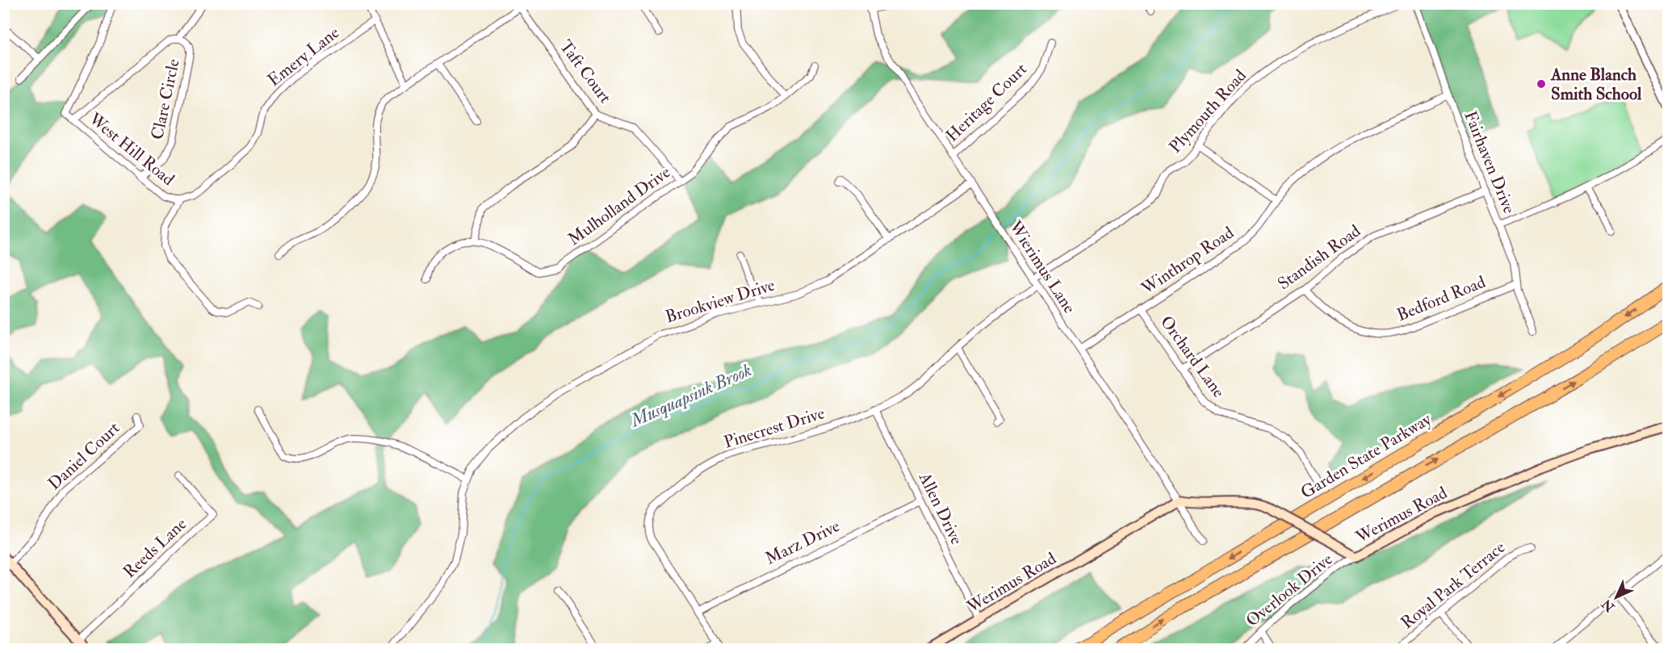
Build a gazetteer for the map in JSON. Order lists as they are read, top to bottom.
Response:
{
  "streets": {
    "highway": ["Garden State Parkway"],
    "main road": ["Werimus Road"],
    "street": [
      "Emery Lane",
      "Taft Court",
      "Clare Circle",
      "Heritage Court",
      "Plymouth Road",
      "West Hill Road",
      "Fairhaven Drive",
      "Mulholland Drive",
      "Standish Road",
      "Winthrop Road",
      "Wierimus Lane",
      "Bedford Road",
      "Brookview Drive",
      "Orchard Lane",
      "Pinecrest Drive",
      "Daniel Court",
      "Allen Drive",
      "Marz Drive",
      "Reeds Lane",
      "Royal Park Terrace",
      "Overlook Drive"
    ]
  },
  "crossings": [
    ["Emery Lane", "West Hill Road"],
    ["Taft Court", "Mulholland Drive"],
    ["Clare Circle", "West Hill Road"],
    ["Heritage Court", "Wierimus Lane"],
    ["Plymouth Road", "Wierimus Lane"],
    ["Fairhaven Drive", "Standish Road"],
    ["Fairhaven Drive", "Winthrop Road"],
    ["Fairhaven Drive", "Bedford Road"],
    ["Standish Road", "Bedford Road"],
    ["Standish Road", "Orchard Lane"],
    ["Winthrop Road", "Wierimus Lane"],
    ["Winthrop Road", "Orchard Lane"],
    ["Wierimus Lane", "Brookview Drive"],
    ["Wierimus Lane", "Pinecrest Drive"],
    ["Wierimus Lane", "Werimus Road"],
    ["Pinecrest Drive", "Allen Drive"],
    ["Pinecrest Drive", "Marz Drive"],
    ["Allen Drive", "Werimus Road"],
    ["Allen Drive", "Marz Drive"],
    ["Werimus Road", "Overlook Drive"]
  ],
  "water": ["Musquapsink Brook"],
  "places": ["Anne Blanch Smith School"],
  "north": "bottom left"
}
